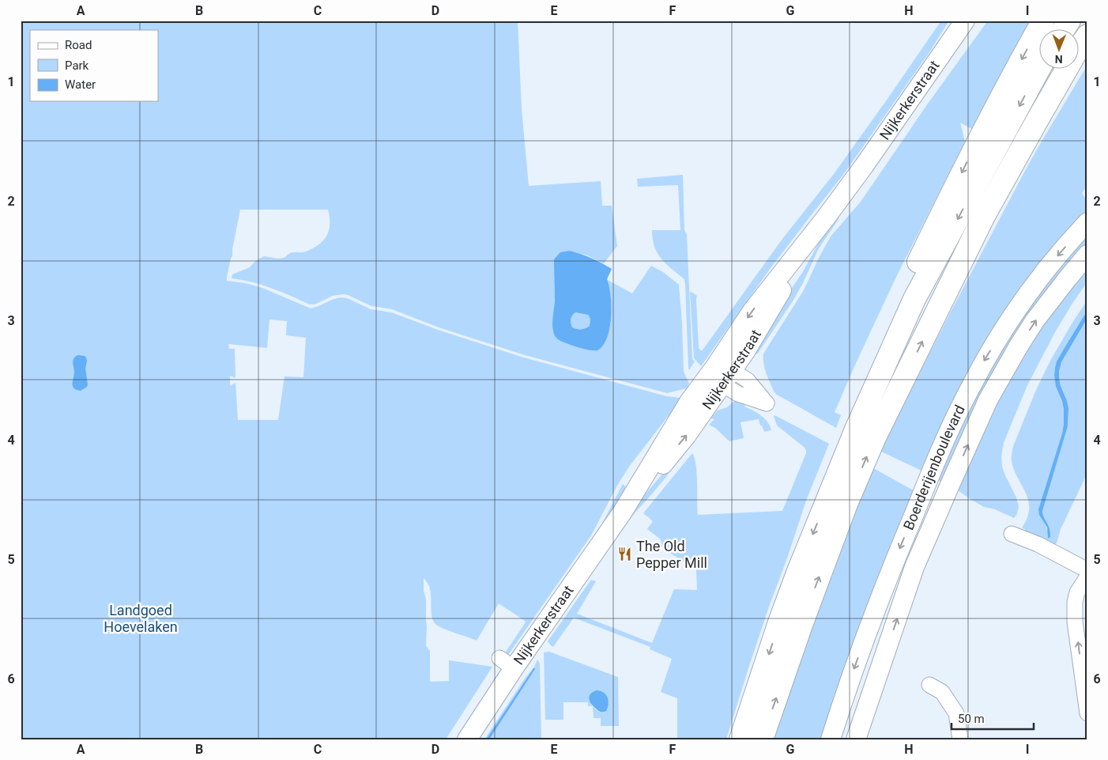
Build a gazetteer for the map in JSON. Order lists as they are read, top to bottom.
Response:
{
  "streets": {
    "main road": ["Nijkerkerstraat", "Boerderijenboulevard"]
  },
  "parks": ["Landgoed Hoevelaken"],
  "places": {
    "restaurant": ["The Old Pepper Mill"]
  },
  "legend": ["Road", "Park", "Water"],
  "scale_bar": "50 m",
  "north": "bottom",
  "grid": {
    "columns": [
      "A",
      "B",
      "C",
      "D",
      "E",
      "F",
      "G",
      "H",
      "I"
    ],
    "rows": [
      "1",
      "2",
      "3",
      "4",
      "5",
      "6"
    ]
  }
}
